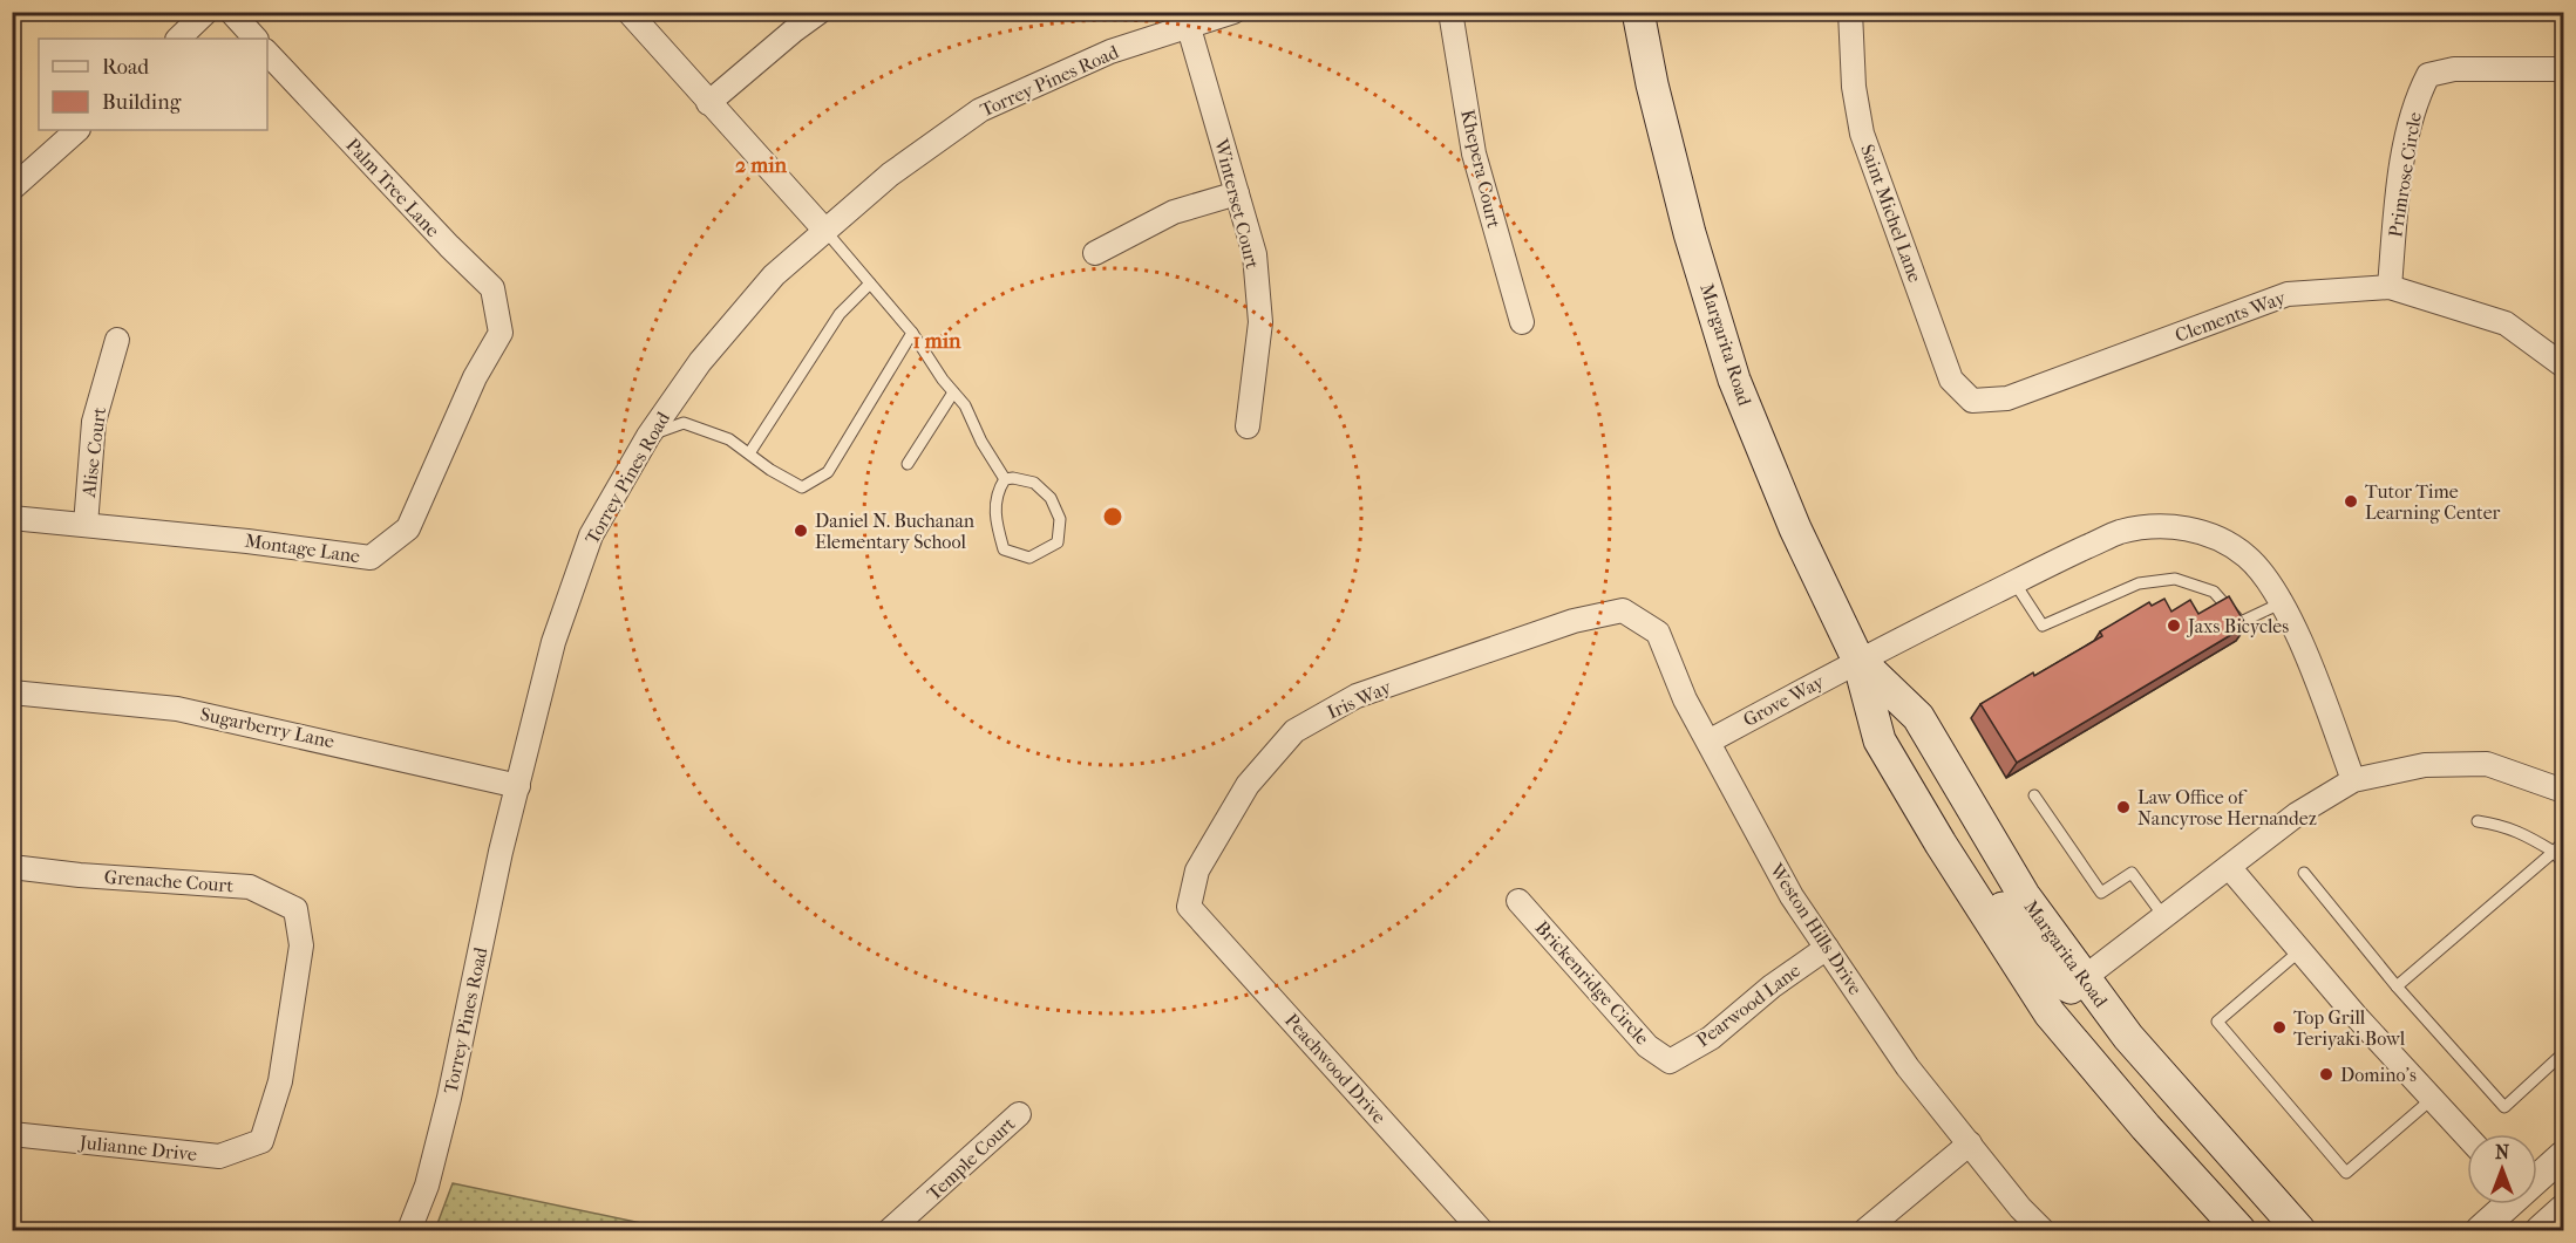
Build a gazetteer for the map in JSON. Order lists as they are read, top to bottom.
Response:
{
  "streets": {
    "main road": ["Margarita Road"],
    "street": [
      "Torrey Pines Road",
      "Khepera Court",
      "Primrose Circle",
      "Palm Tree Lane",
      "Winterset Court",
      "Saint Michel Lane",
      "Clements Way",
      "Alise Court",
      "Montage Lane",
      "Iris Way",
      "Grove Way",
      "Sugarberry Lane",
      "Grenache Court",
      "Weston Hills Drive",
      "Brickenridge Circle",
      "Pearwood Lane",
      "Peachwood Drive",
      "Julianne Drive",
      "Temple Court"
    ]
  },
  "crossings": [
    ["Torrey Pines Road", "Winterset Court"],
    ["Torrey Pines Road", "Sugarberry Lane"],
    ["Primrose Circle", "Clements Way"],
    ["Palm Tree Lane", "Montage Lane"],
    ["Saint Michel Lane", "Clements Way"],
    ["Margarita Road", "Grove Way"],
    ["Alise Court", "Montage Lane"],
    ["Iris Way", "Weston Hills Drive"],
    ["Iris Way", "Peachwood Drive"],
    ["Grove Way", "Weston Hills Drive"],
    ["Grenache Court", "Julianne Drive"],
    ["Weston Hills Drive", "Pearwood Lane"],
    ["Brickenridge Circle", "Pearwood Lane"]
  ],
  "places": [
    "Tutor Time Learning Center",
    "Daniel N. Buchanan Elementary School",
    "Jaxs Bicycles",
    "Law Office of Nancyrose Hernandez",
    "Top Grill Teriyaki Bowl",
    "Domino's"
  ],
  "legend": ["Road", "Building"],
  "north": "top",
  "rings": ["2 min", "1 min"]
}
